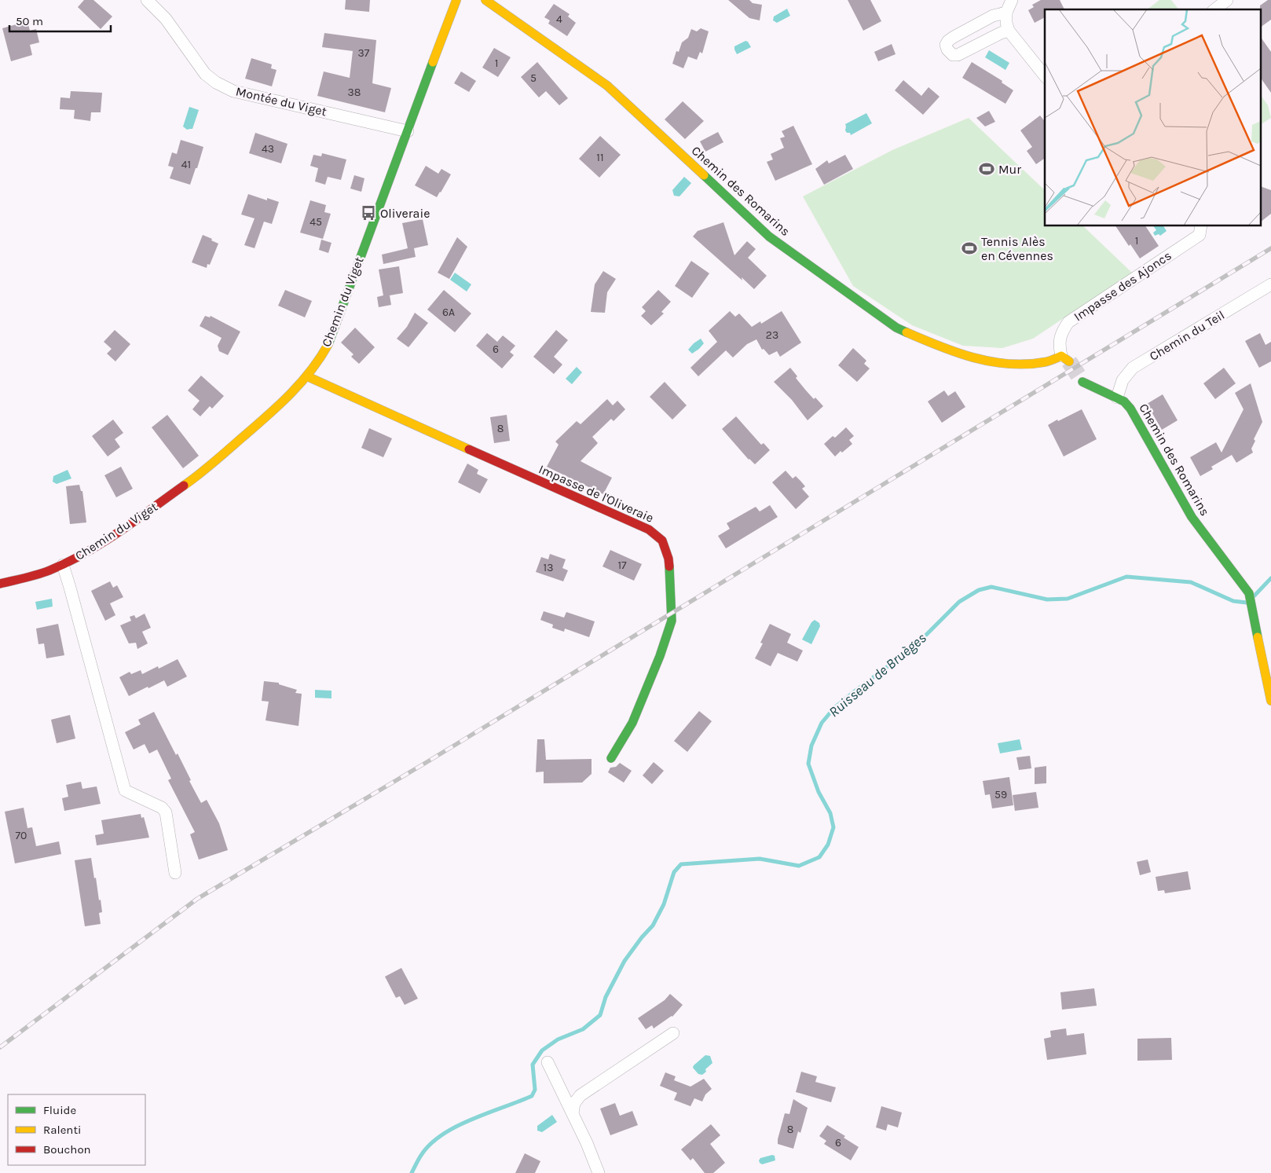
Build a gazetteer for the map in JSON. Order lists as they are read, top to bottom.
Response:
{
  "streets": {
    "street": [
      "Montée du Viget",
      "Chemin des Romarins",
      "Impasse des Ajoncs",
      "Chemin du Viget",
      "Chemin du Teil",
      "Impasse de l'Oliveraie"
    ]
  },
  "crossings": [
    ["Montée du Viget", "Chemin du Viget"],
    ["Chemin des Romarins", "Impasse des Ajoncs"],
    ["Chemin des Romarins", "Chemin du Teil"],
    ["Chemin du Viget", "Impasse de l'Oliveraie"]
  ],
  "water": ["Ruisseau de Bruèges"],
  "places": {
    "sports": ["Mur", "Tennis Alès en Cévennes"],
    "bus stop": ["Oliveraie"]
  },
  "house_numbers": [
    "4",
    "37",
    "1",
    "5",
    "38",
    "43",
    "11",
    "41",
    "45",
    "1",
    "6A",
    "23",
    "6",
    "8",
    "17",
    "13",
    "59",
    "70",
    "8",
    "6"
  ],
  "legend": ["Fluide", "Ralenti", "Bouchon"],
  "scale_bar": "50 m"
}
